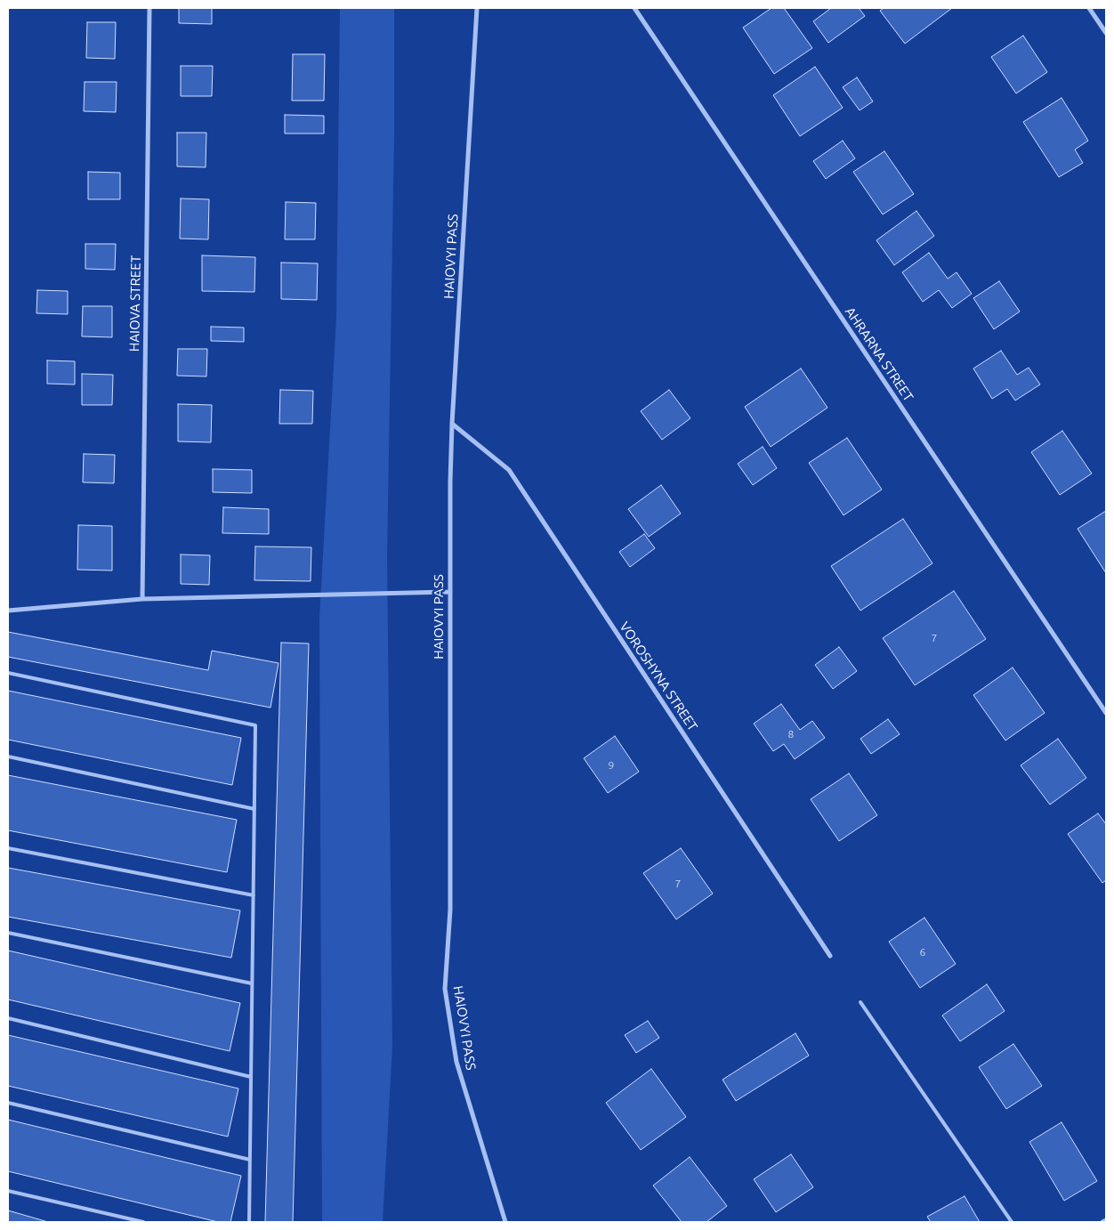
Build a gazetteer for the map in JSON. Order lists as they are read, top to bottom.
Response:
{
  "streets": {
    "street": [
      "HAIOVYI PASS",
      "HAIOVA STREET",
      "AHRARNA STREET",
      "VOROSHYNA STREET"
    ]
  },
  "crossings": [
    ["HAIOVYI PASS", "VOROSHYNA STREET"]
  ],
  "house_numbers": [
    "7",
    "8",
    "9",
    "7",
    "6"
  ]
}
